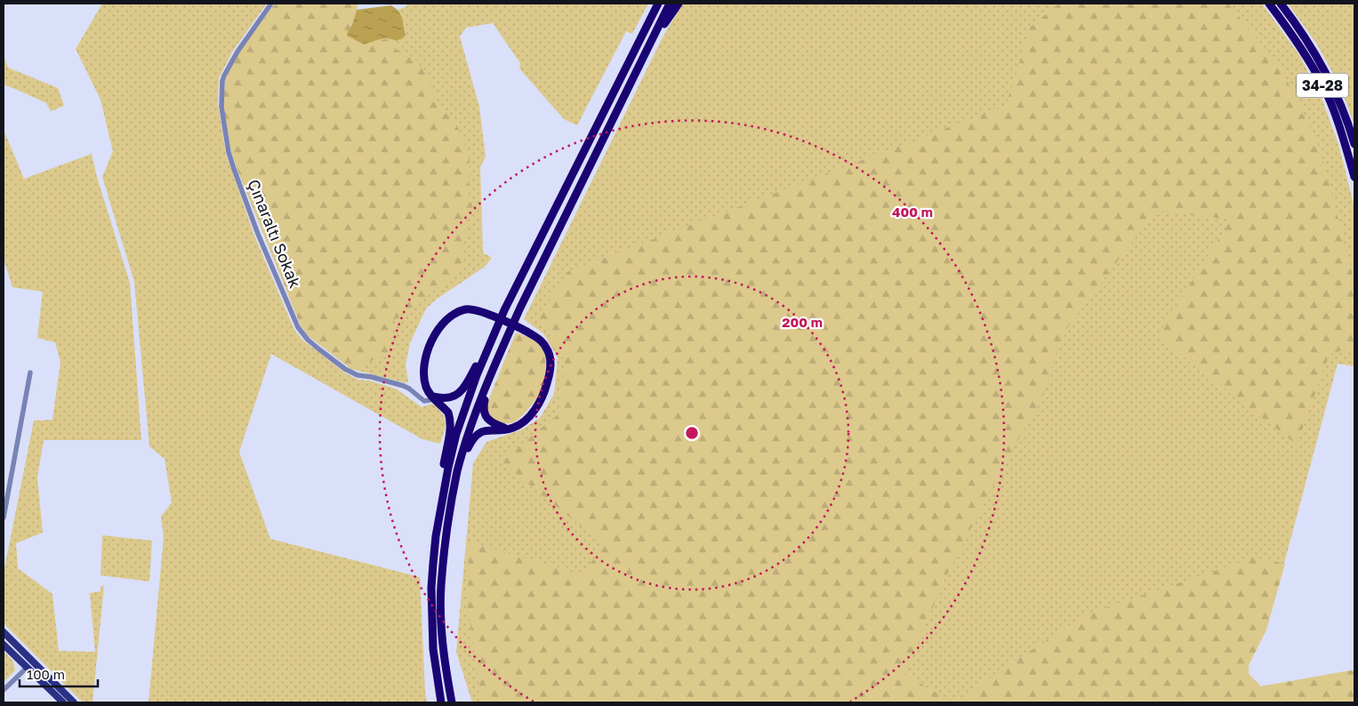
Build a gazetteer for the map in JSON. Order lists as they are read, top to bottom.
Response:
{
  "streets": {
    "highway": ["34-28"],
    "street": ["Çınaraltı Sokak"]
  },
  "scale_bar": "100 m",
  "rings": ["400 m", "200 m"]
}
